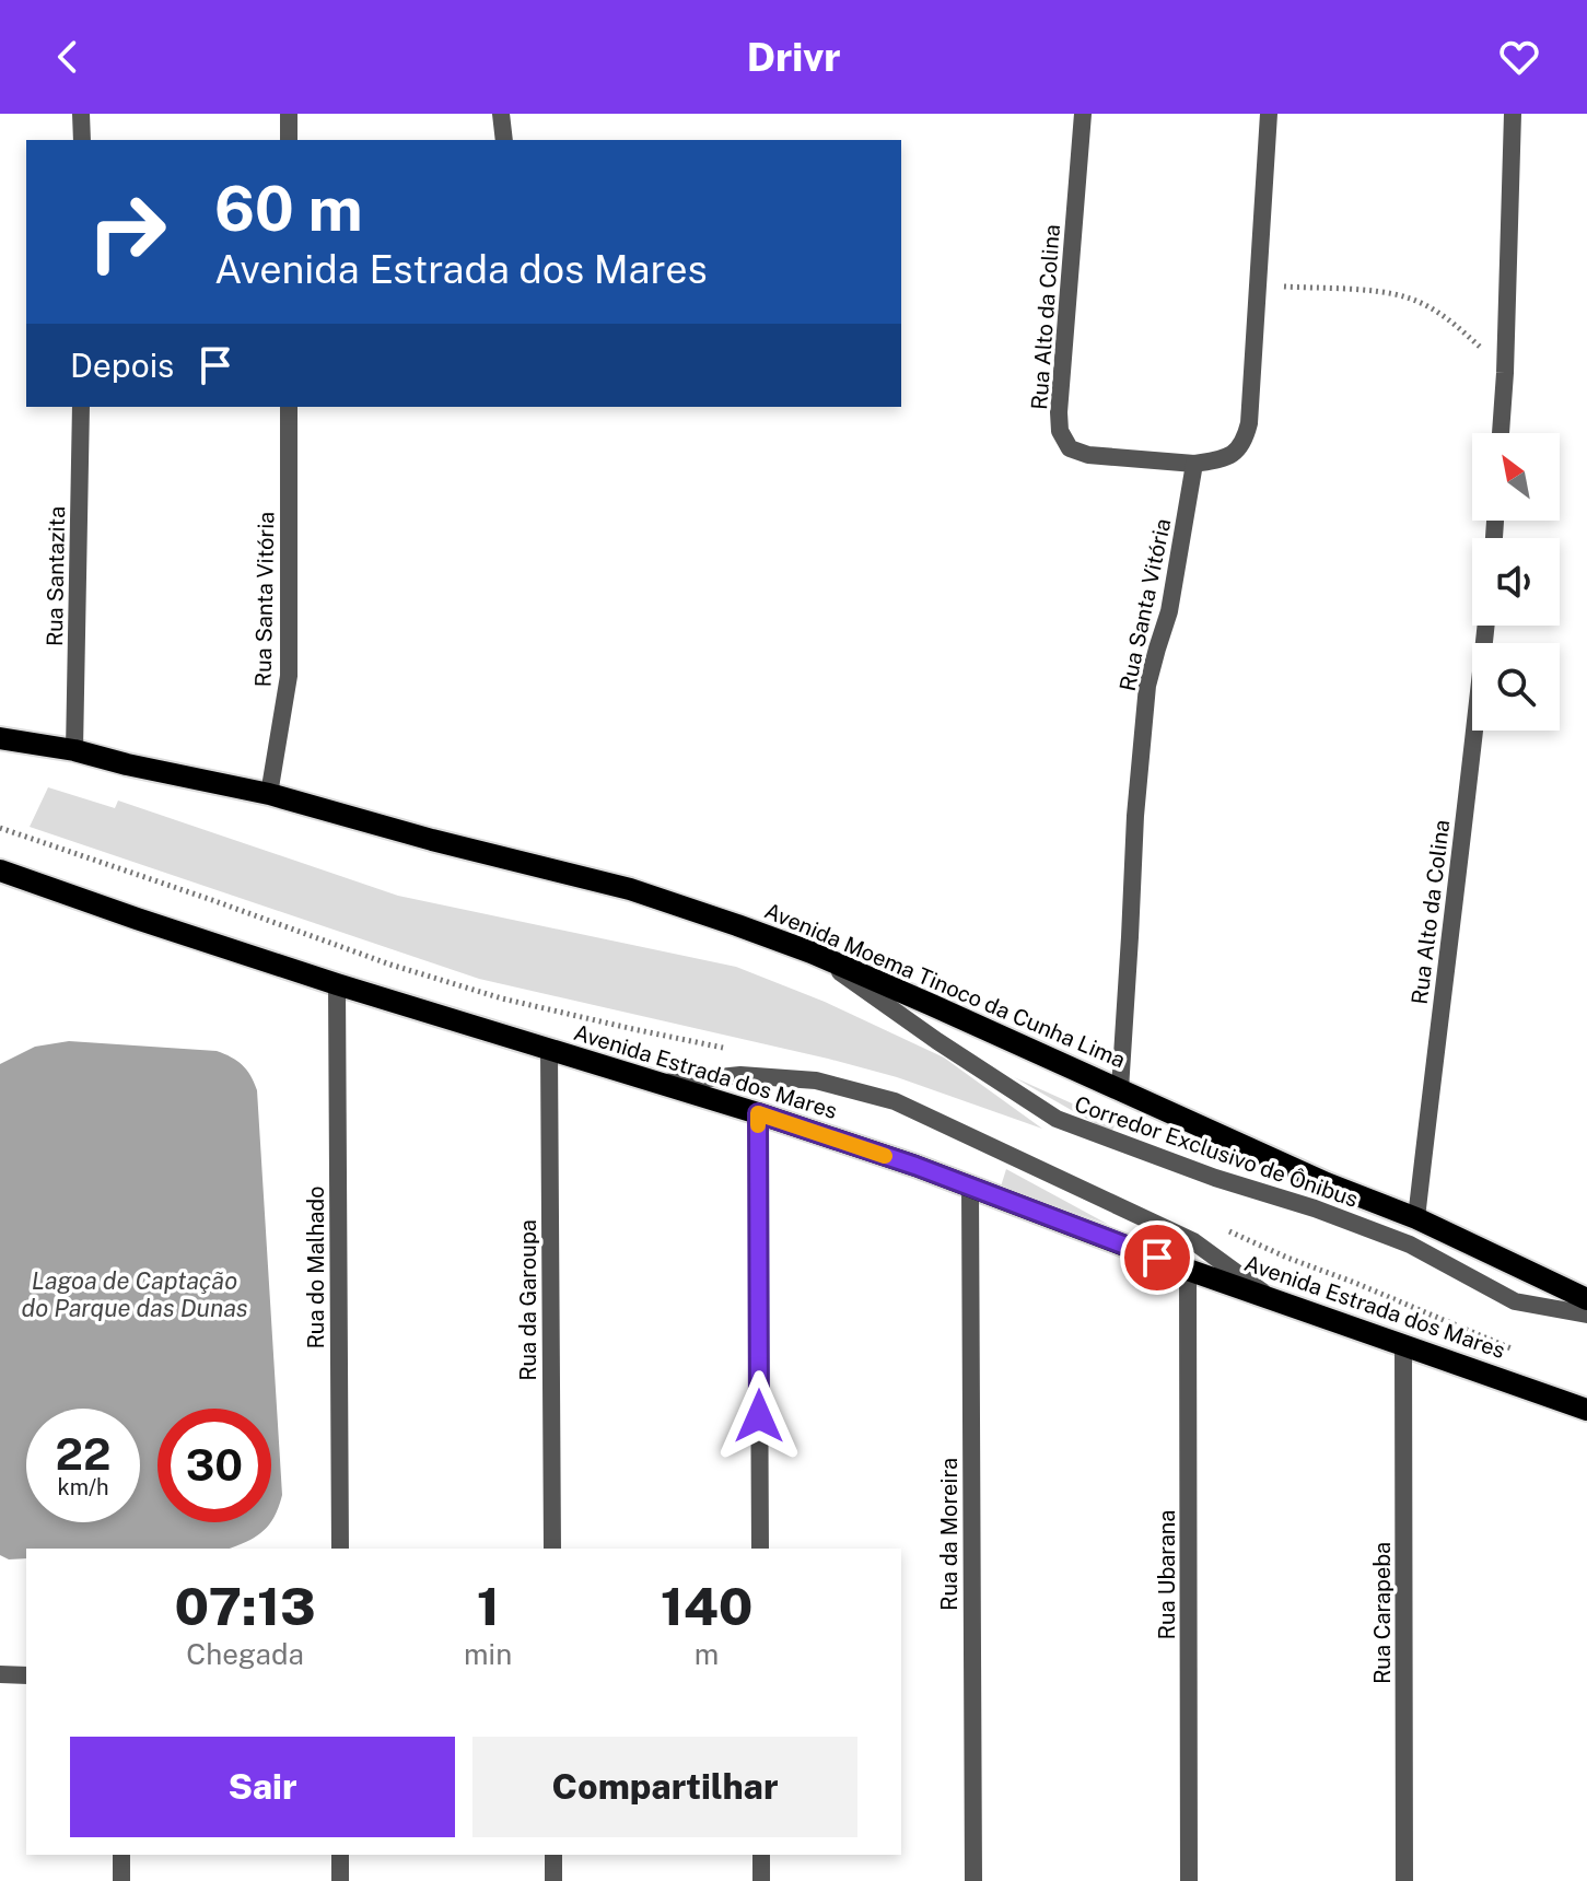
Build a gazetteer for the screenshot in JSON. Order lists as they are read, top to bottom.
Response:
{
  "streets": {
    "main road": ["Avenida Moema Tinoco da Cunha Lima", "Avenida Estrada dos Mares"],
    "street": [
      "Rua Alto da Colina",
      "Rua Santazita",
      "Rua Santa Vitória",
      "Corredor Exclusivo de Ônibus",
      "Rua do Malhado",
      "Rua da Garoupa",
      "Rua da Moreira",
      "Rua Ubarana",
      "Rua Carapeba"
    ]
  },
  "crossings": [
    ["Rua Alto da Colina", "Rua Santa Vitória"],
    ["Rua Alto da Colina", "Avenida Moema Tinoco da Cunha Lima"],
    ["Rua Santazita", "Avenida Moema Tinoco da Cunha Lima"],
    ["Rua Santa Vitória", "Avenida Moema Tinoco da Cunha Lima"],
    ["Avenida Moema Tinoco da Cunha Lima", "Corredor Exclusivo de Ônibus"],
    ["Avenida Estrada dos Mares", "Rua do Malhado"],
    ["Avenida Estrada dos Mares", "Rua da Garoupa"],
    ["Avenida Estrada dos Mares", "Rua da Moreira"],
    ["Avenida Estrada dos Mares", "Rua Ubarana"],
    ["Avenida Estrada dos Mares", "Rua Carapeba"]
  ],
  "water": ["Lagoa de Captação do Parque das Dunas"],
  "north": "top left",
  "page": {
    "header": "Drivr",
    "turn": ["60 m", "Avenida Estrada dos Mares"],
    "then": "Depois",
    "speed": "22 km/h",
    "limit": "30",
    "eta": [
      "07:13",
      "Chegada",
      "1",
      "min",
      "140",
      "m"
    ],
    "buttons": ["Sair", "Compartilhar"]
  }
}
